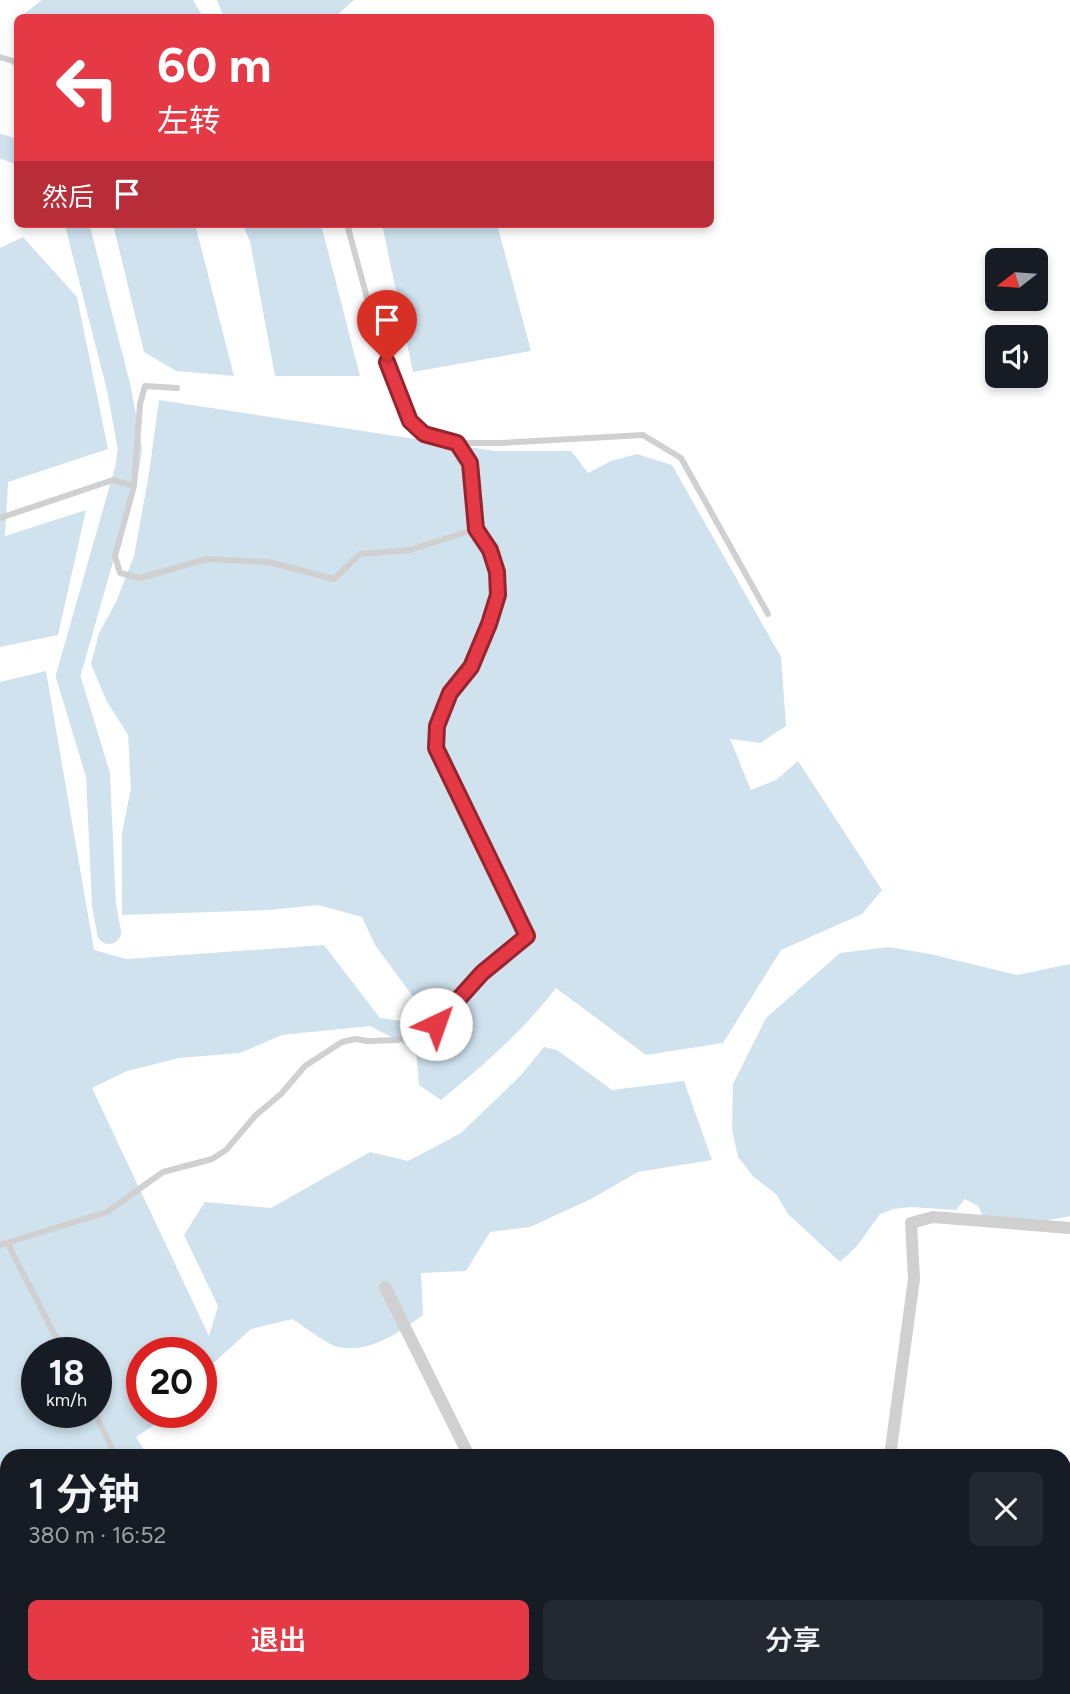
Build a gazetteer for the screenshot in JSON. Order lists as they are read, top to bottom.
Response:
{
  "north": "left",
  "page": {
    "turn": ["60 m", "左转"],
    "then": "然后",
    "speed": "18 km/h",
    "limit": "20",
    "heading": ["1 分钟", "380 m · 16:52"],
    "buttons": ["退出", "分享"]
  }
}
